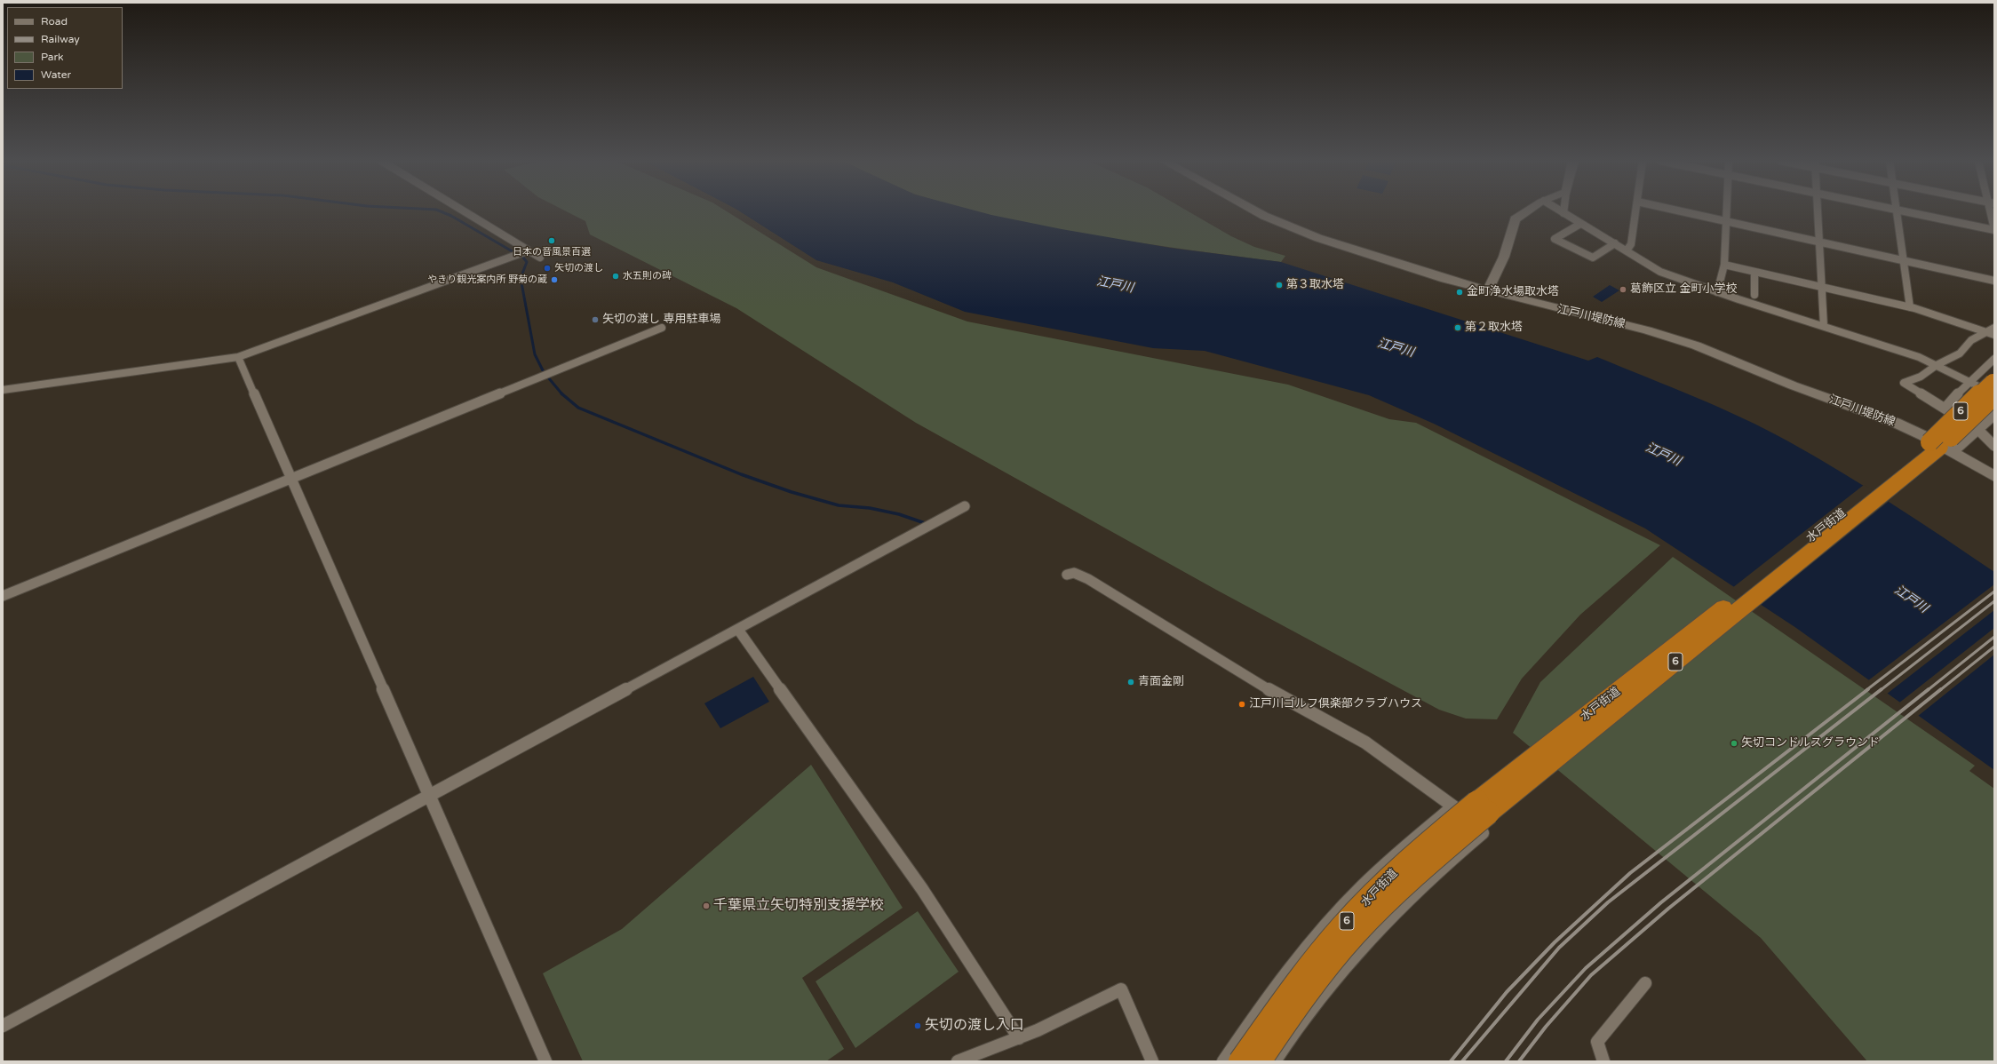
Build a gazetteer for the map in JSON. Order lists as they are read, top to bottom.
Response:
{
  "streets": {
    "highway": ["6", "水戸街道"],
    "main road": ["江戸川堤防線"]
  },
  "water": ["江戸川"],
  "places": [
    "日本の音風景百選",
    "矢切の渡し",
    "水五則の碑",
    "やきり観光案内所 野菊の蔵",
    "第３取水塔",
    "葛飾区立 金町小学校",
    "金町浄水場取水塔",
    "矢切の渡し 専用駐車場",
    "第２取水塔",
    "青面金剛",
    "江戸川ゴルフ倶楽部クラブハウス",
    "矢切コンドルスグラウンド",
    "千葉県立矢切特別支援学校",
    "矢切の渡し入口"
  ],
  "legend": [
    "Road",
    "Railway",
    "Park",
    "Water"
  ]
}
